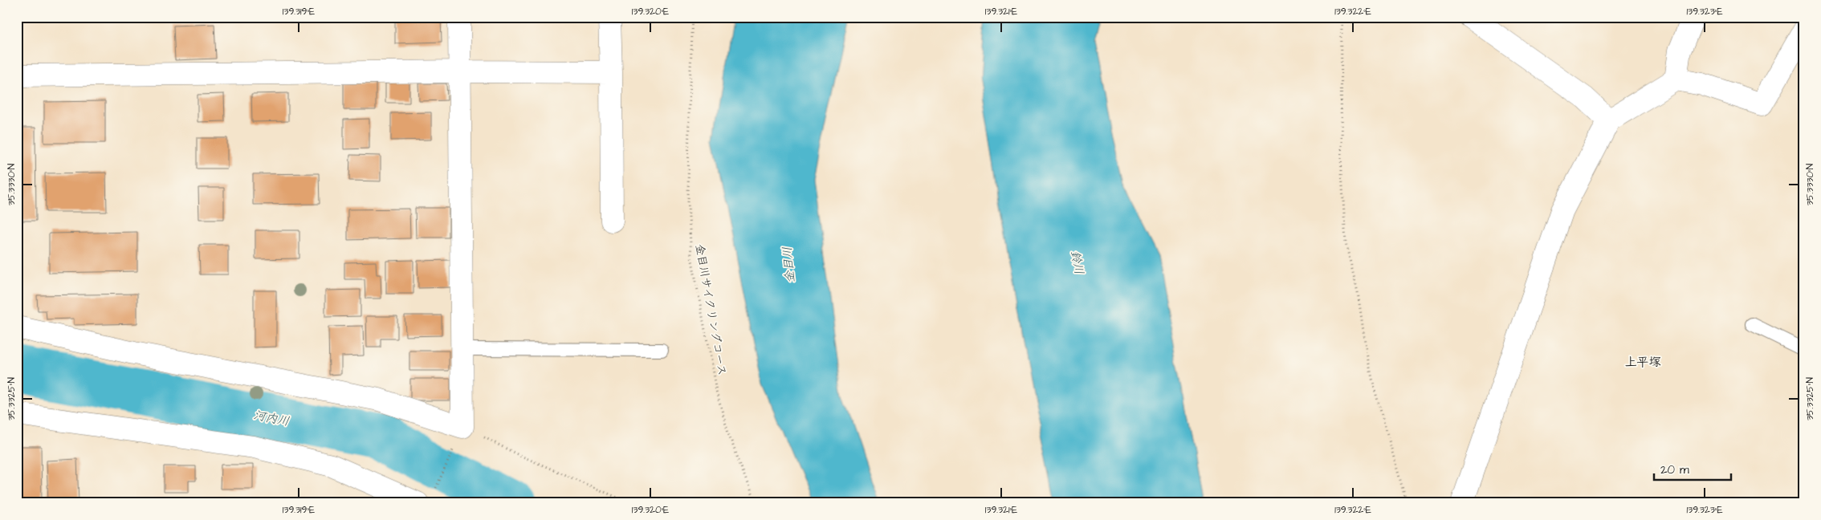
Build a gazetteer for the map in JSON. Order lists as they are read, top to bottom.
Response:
{
  "streets": {
    "path": ["金目川サイクリングコース"]
  },
  "districts": ["上平塚"],
  "water": ["鈴川", "金目川", "河内川"],
  "scale_bar": "20 m",
  "coordinates": [
    "139.319°E",
    "139.320°E",
    "139.321°E",
    "139.322°E",
    "139.323°E",
    "35.3330°N",
    "35.3325°N"
  ]
}
